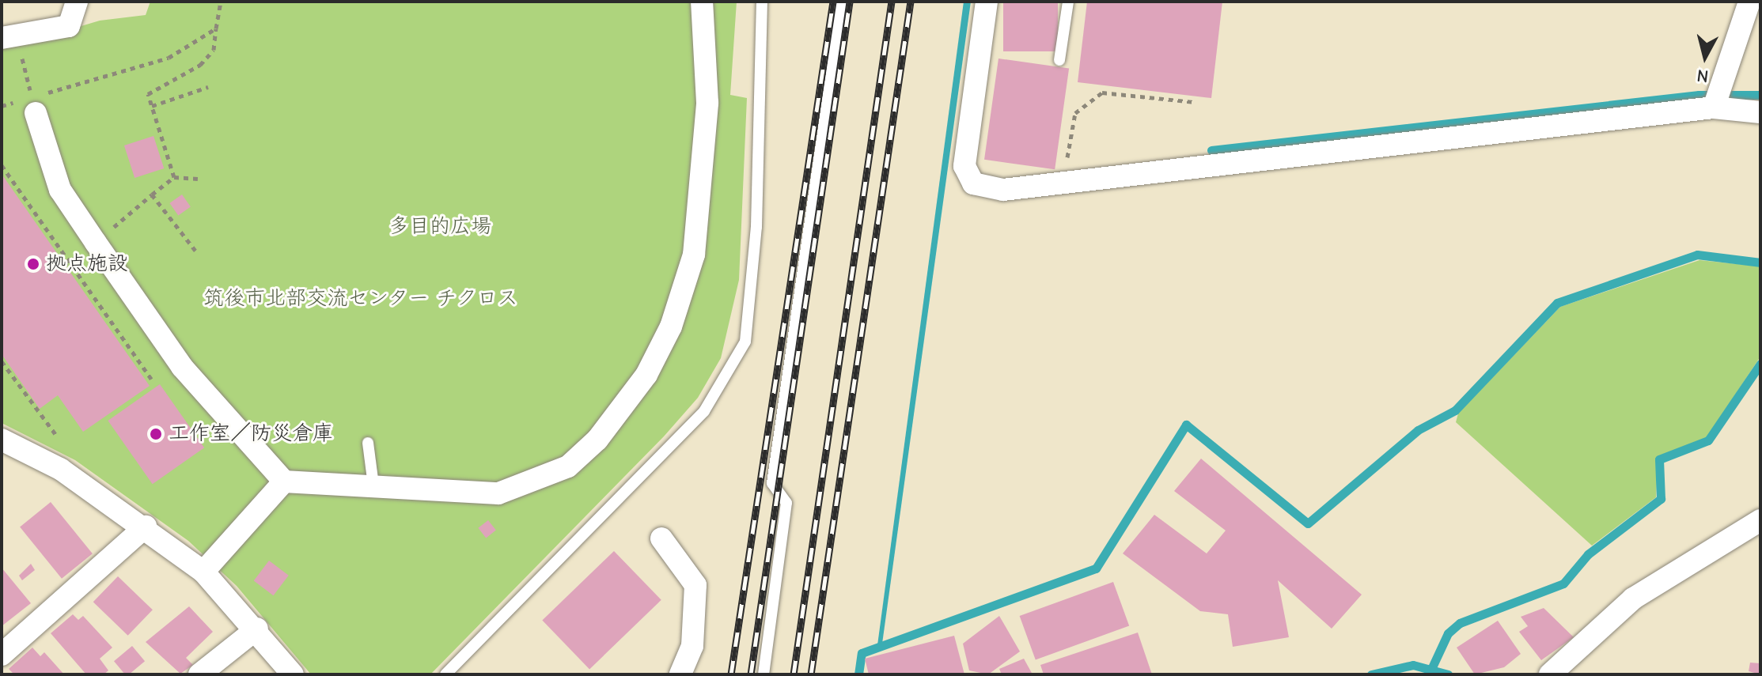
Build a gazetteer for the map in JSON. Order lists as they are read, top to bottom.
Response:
{
  "parks": ["多目的広場", "筑後市北部交流センター チクロス"],
  "places": ["拠点施設", "工作室／防災倉庫"],
  "north": "bottom"
}
